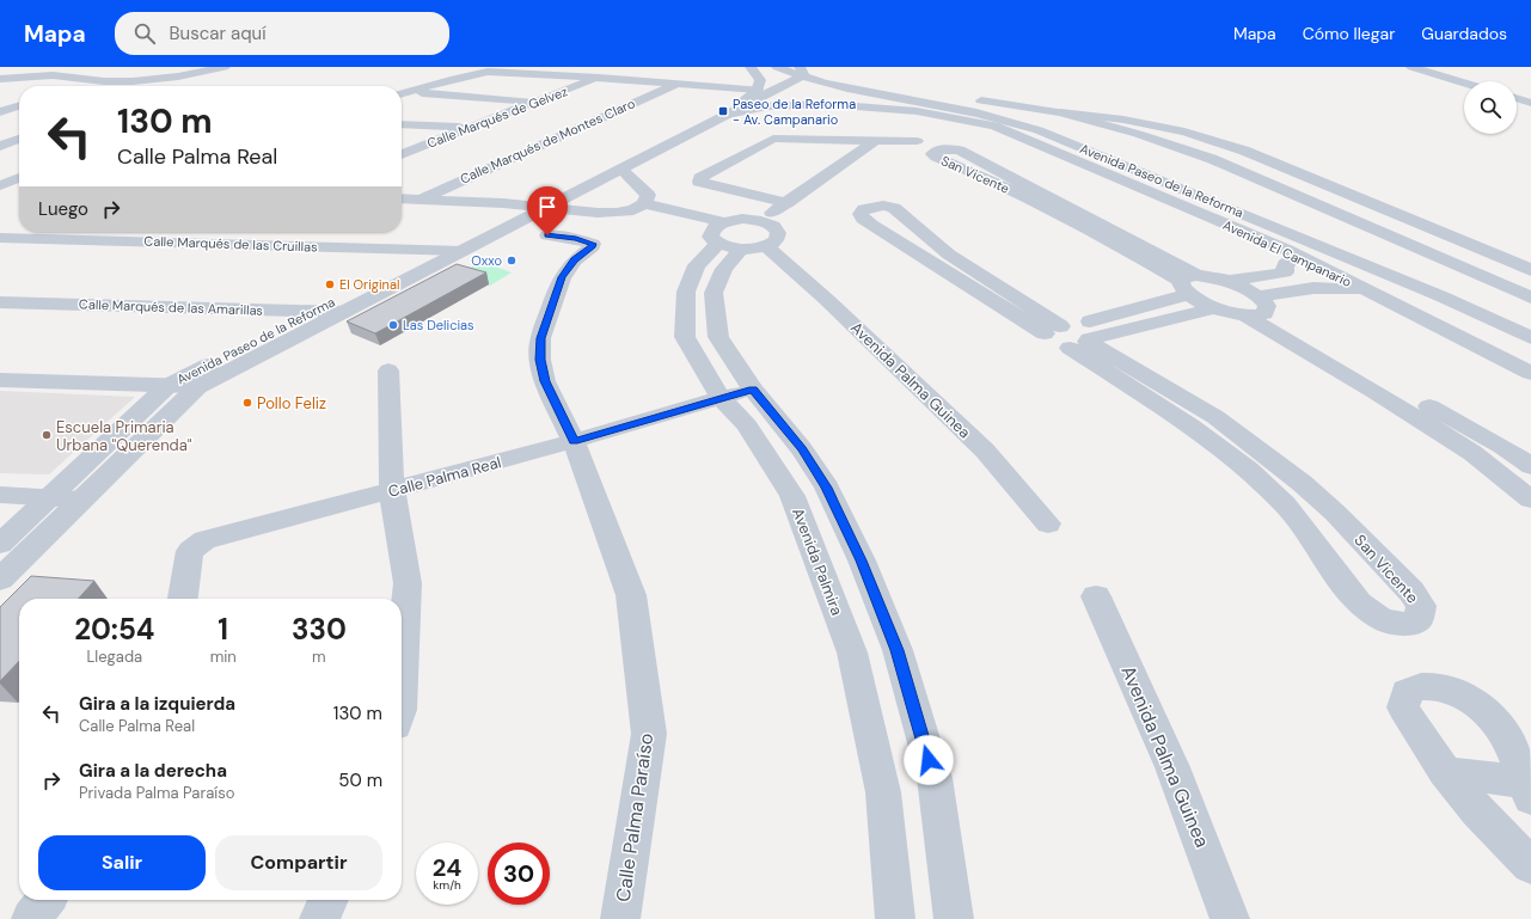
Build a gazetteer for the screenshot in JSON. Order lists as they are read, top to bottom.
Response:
{
  "streets": {
    "street": [
      "Calle Marqués de Gelvez",
      "Calle Marqués de Montes Claro",
      "San Vicente",
      "Avenida Paseo de la Reforma",
      "Calle Marqués de las Cruillas",
      "Avenida El Campanario",
      "Calle Marqués de las Amarillas",
      "Avenida Palma Guinea",
      "Calle Palma Real",
      "Avenida Palmira",
      "Calle Palma Paraíso"
    ]
  },
  "crossings": [
    ["Calle Marqués de Montes Claro", "Avenida Palma Guinea"],
    ["Avenida Paseo de la Reforma", "Calle Marqués de las Cruillas"],
    ["Avenida Paseo de la Reforma", "Avenida El Campanario"],
    ["Avenida Paseo de la Reforma", "Calle Marqués de las Amarillas"],
    ["Avenida Paseo de la Reforma", "Avenida Palma Guinea"],
    ["Avenida Palma Guinea", "Avenida Palmira"],
    ["Calle Palma Real", "Avenida Palmira"],
    ["Calle Palma Real", "Calle Palma Paraíso"]
  ],
  "places": {
    "transit": ["Paseo de la Reforma - Av. Campanario"],
    "other": [
      "Oxxo",
      "El Original",
      "Las Delicias",
      "Pollo Feliz",
      "Escuela Primaria Urbana \"Querenda\""
    ]
  },
  "page": {
    "header": "Mapa",
    "search": "Buscar aquí",
    "nav": ["Mapa", "Cómo llegar", "Guardados"],
    "turn": ["130 m", "Calle Palma Real"],
    "then": "Luego",
    "eta": [
      "20:54",
      "Llegada",
      "1",
      "min",
      "330",
      "m"
    ],
    "list": [
      {
        "name": "Gira a la izquierda",
        "note": "Calle Palma Real",
        "value": "130 m"
      },
      {
        "name": "Gira a la derecha",
        "note": "Privada Palma Paraíso",
        "value": "50 m"
      }
    ],
    "buttons": ["Salir", "Compartir"],
    "speed": "24 km/h",
    "limit": "30"
  }
}
